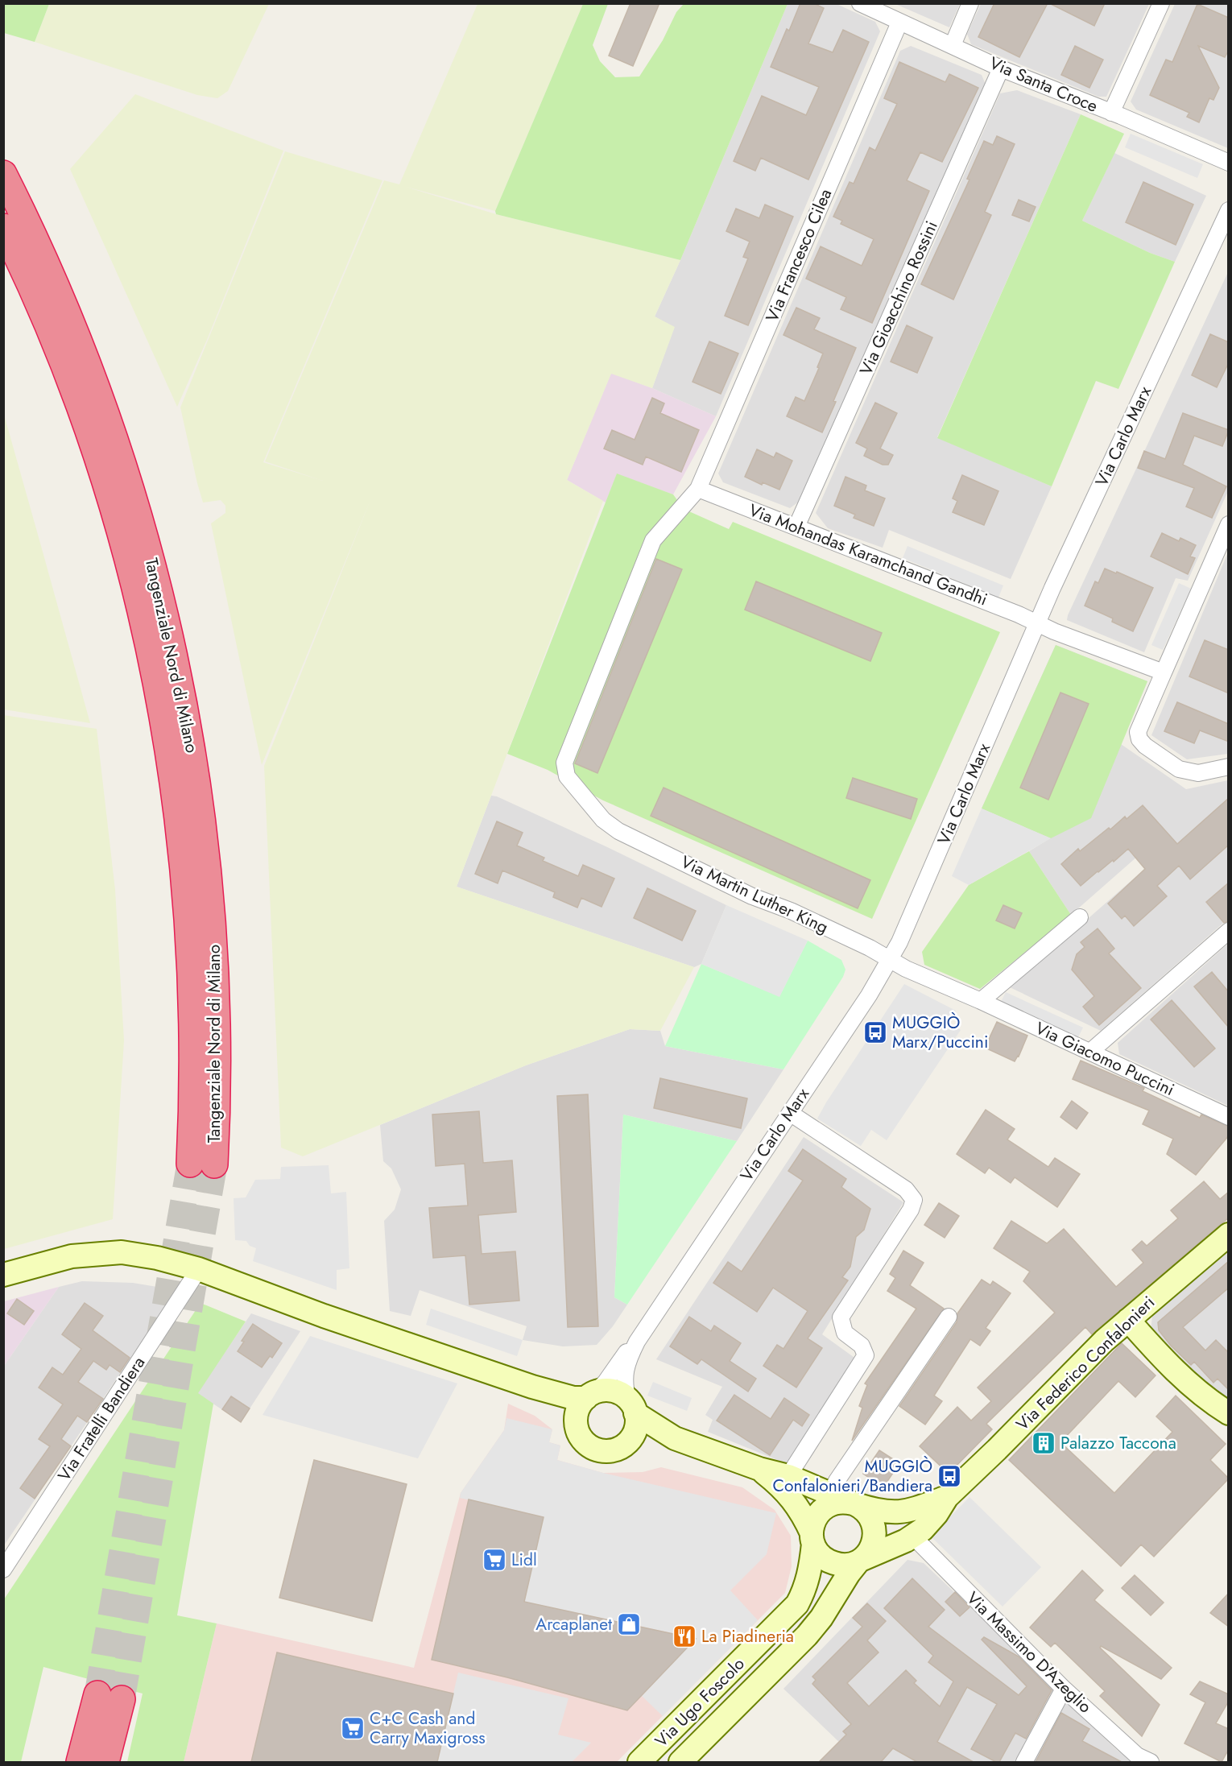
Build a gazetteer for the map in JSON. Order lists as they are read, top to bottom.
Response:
{
  "streets": {
    "highway": ["Tangenziale Nord di Milano"],
    "street": [
      "Via Santa Croce",
      "Via Francesco Cilea",
      "Via Gioacchino Rossini",
      "Via Carlo Marx",
      "Via Mohandas Karamchand Gandhi",
      "Via Martin Luther King",
      "Via Giacomo Puccini",
      "Via Federico Confalonieri",
      "Via Fratelli Bandiera",
      "Via Massimo D'Azeglio",
      "Via Ugo Foscolo"
    ]
  },
  "crossings": [
    ["Via Santa Croce", "Via Francesco Cilea"],
    ["Via Santa Croce", "Via Gioacchino Rossini"],
    ["Via Francesco Cilea", "Via Mohandas Karamchand Gandhi"],
    ["Via Francesco Cilea", "Via Martin Luther King"],
    ["Via Gioacchino Rossini", "Via Mohandas Karamchand Gandhi"],
    ["Via Carlo Marx", "Via Mohandas Karamchand Gandhi"],
    ["Via Carlo Marx", "Via Martin Luther King"],
    ["Via Carlo Marx", "Via Giacomo Puccini"],
    ["Via Martin Luther King", "Via Giacomo Puccini"],
    ["Via Federico Confalonieri", "Via Massimo D'Azeglio"],
    ["Via Federico Confalonieri", "Via Ugo Foscolo"]
  ],
  "places": {
    "bus stop": ["MUGGIÒ Marx/Puccini", "MUGGIÒ Confalonieri/Bandiera"],
    "building": ["Palazzo Taccona"],
    "supermarket": ["Lidl", "C+C Cash and Carry Maxigross"],
    "shop": ["Arcaplanet"],
    "restaurant": ["La Piadineria"]
  }
}
